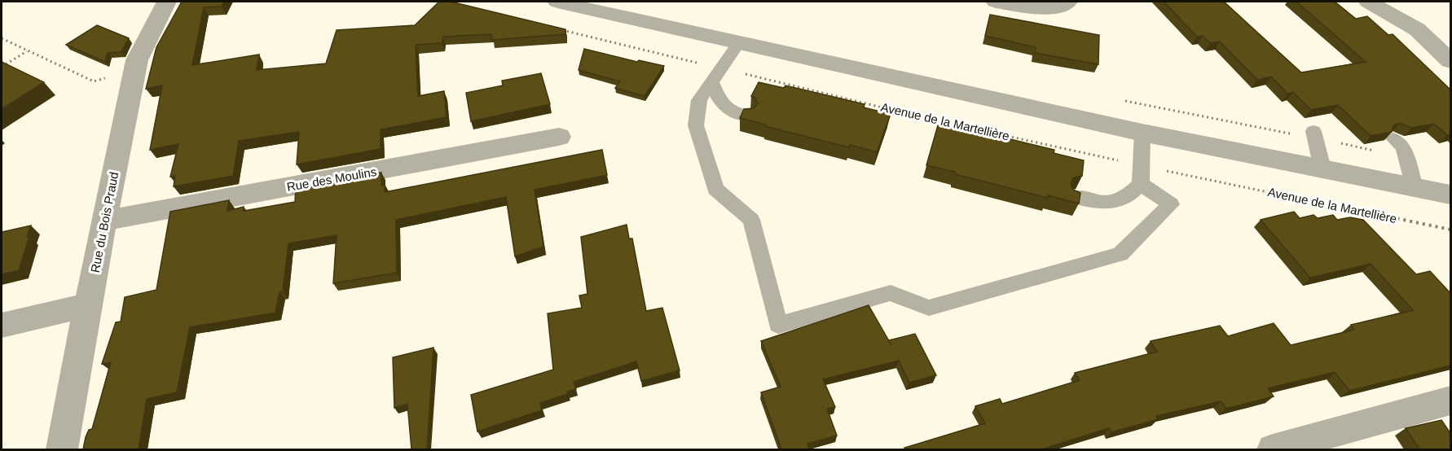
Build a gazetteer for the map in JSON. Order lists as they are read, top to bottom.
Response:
{
  "streets": {
    "street": ["Rue des Moulins", "Rue du Bois Praud"],
    "path": ["Avenue de la Martellière"]
  },
  "crossings": [
    ["Rue des Moulins", "Rue du Bois Praud"]
  ]
}
